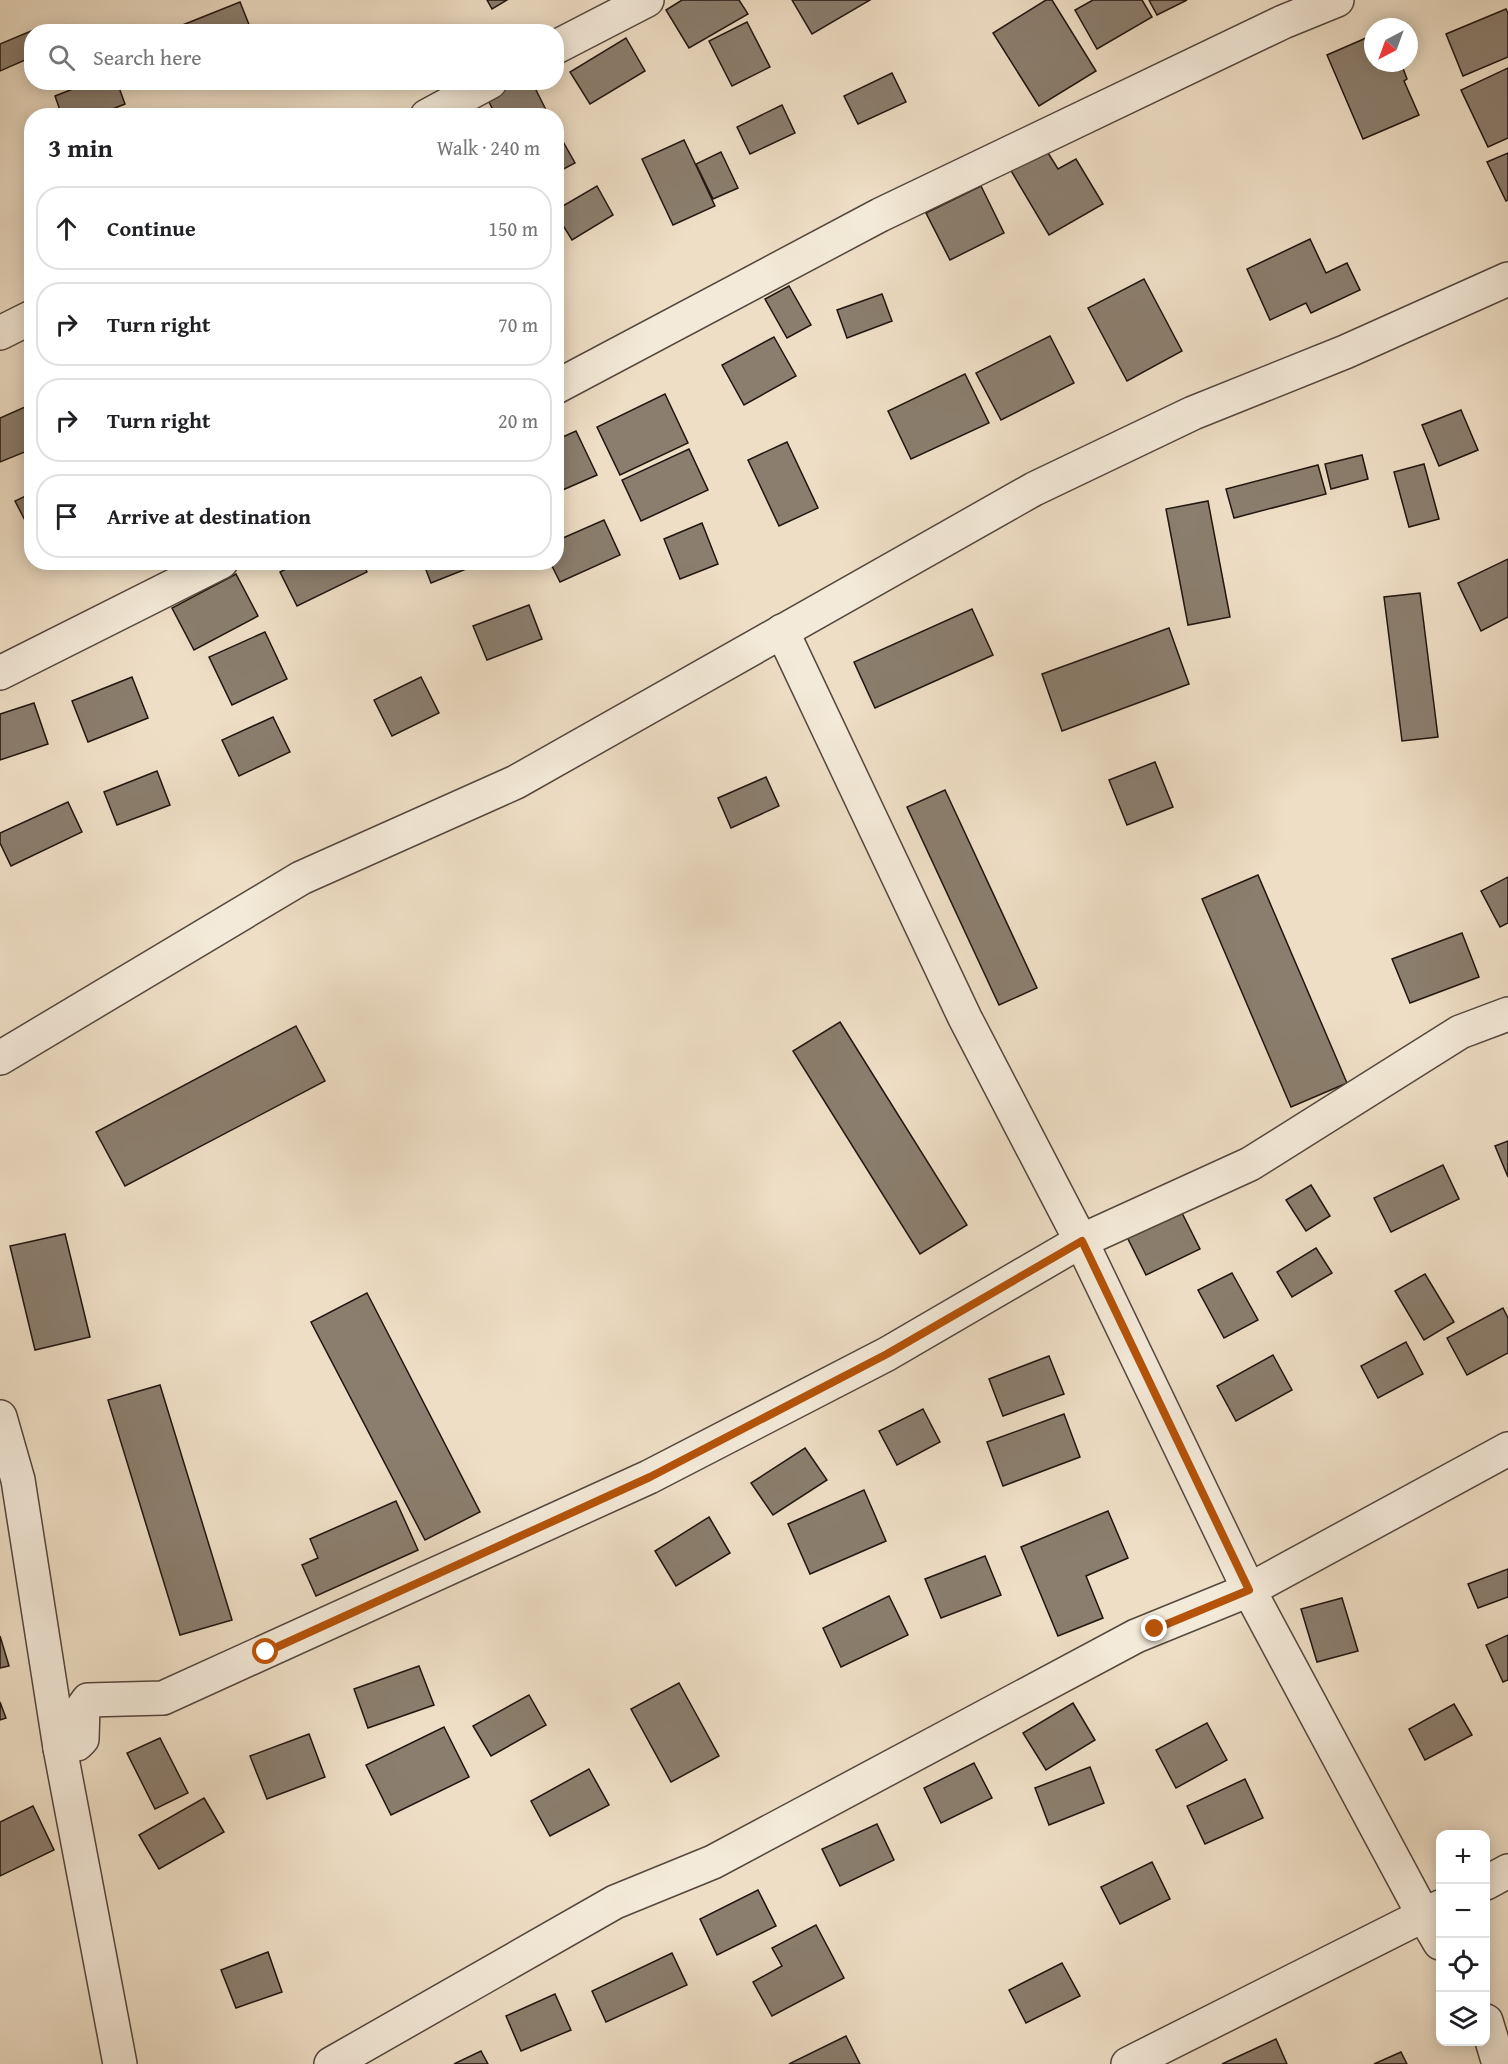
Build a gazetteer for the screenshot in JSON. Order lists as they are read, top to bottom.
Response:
{
  "north": "bottom left",
  "page": {
    "search": "Search here",
    "heading": ["3 min", "Walk · 240 m"],
    "list": [
      ["Continue", "150 m"],
      ["Turn right", "70 m"],
      ["Turn right", "20 m"],
      "Arrive at destination"
    ],
    "map_buttons": ["+", "−"]
  }
}
